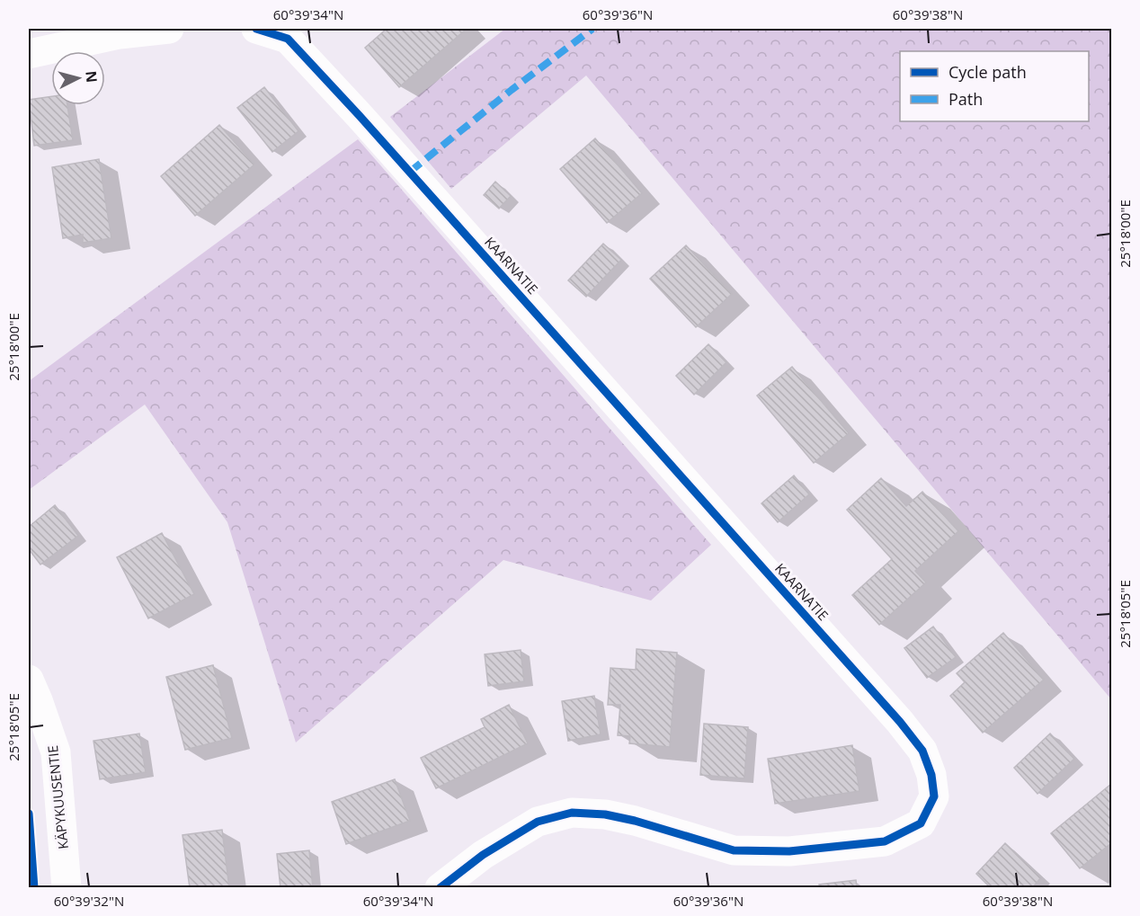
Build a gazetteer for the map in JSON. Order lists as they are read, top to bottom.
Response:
{
  "streets": {
    "street": ["KAARNATIE", "KÄPYKUUSENTIE"]
  },
  "legend": ["Cycle path", "Path"],
  "north": "right",
  "coordinates": [
    "60°39'34\"N",
    "60°39'36\"N",
    "60°39'38\"N",
    "25°18'00\"E",
    "25°18'05\"E",
    "60°39'32\"N"
  ]
}
